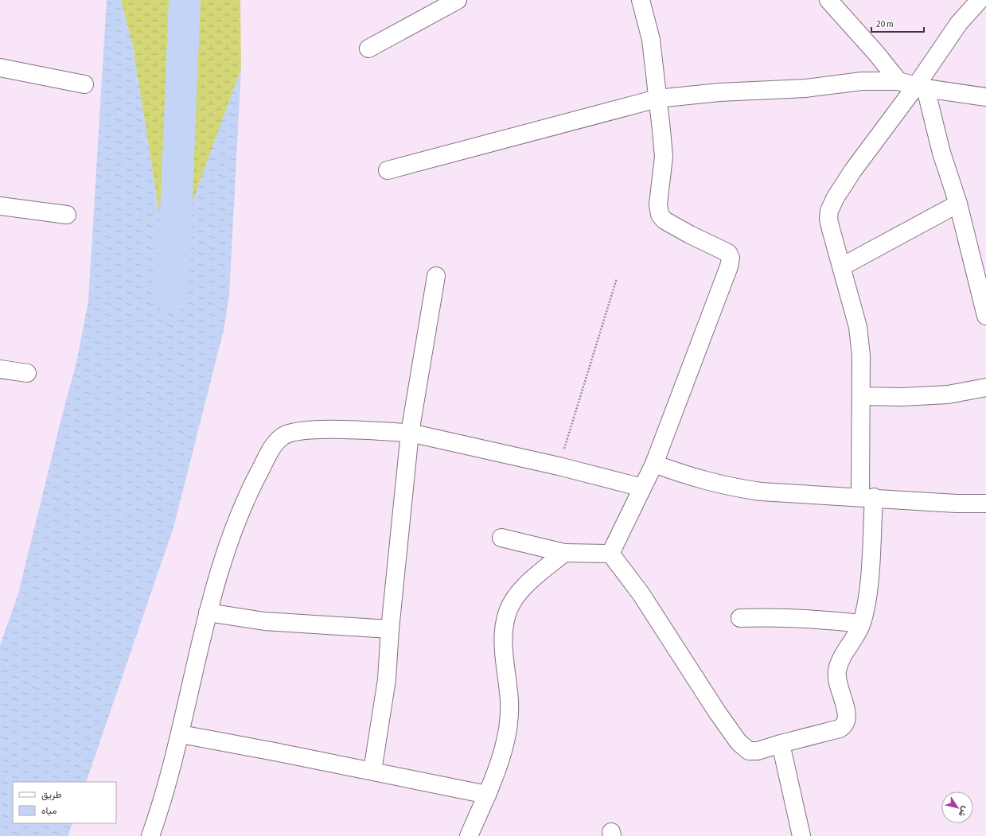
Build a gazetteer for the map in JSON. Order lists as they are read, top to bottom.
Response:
{
  "legend": ["طريق", "مياه"],
  "scale_bar": "20 m",
  "north": "bottom right"
}
